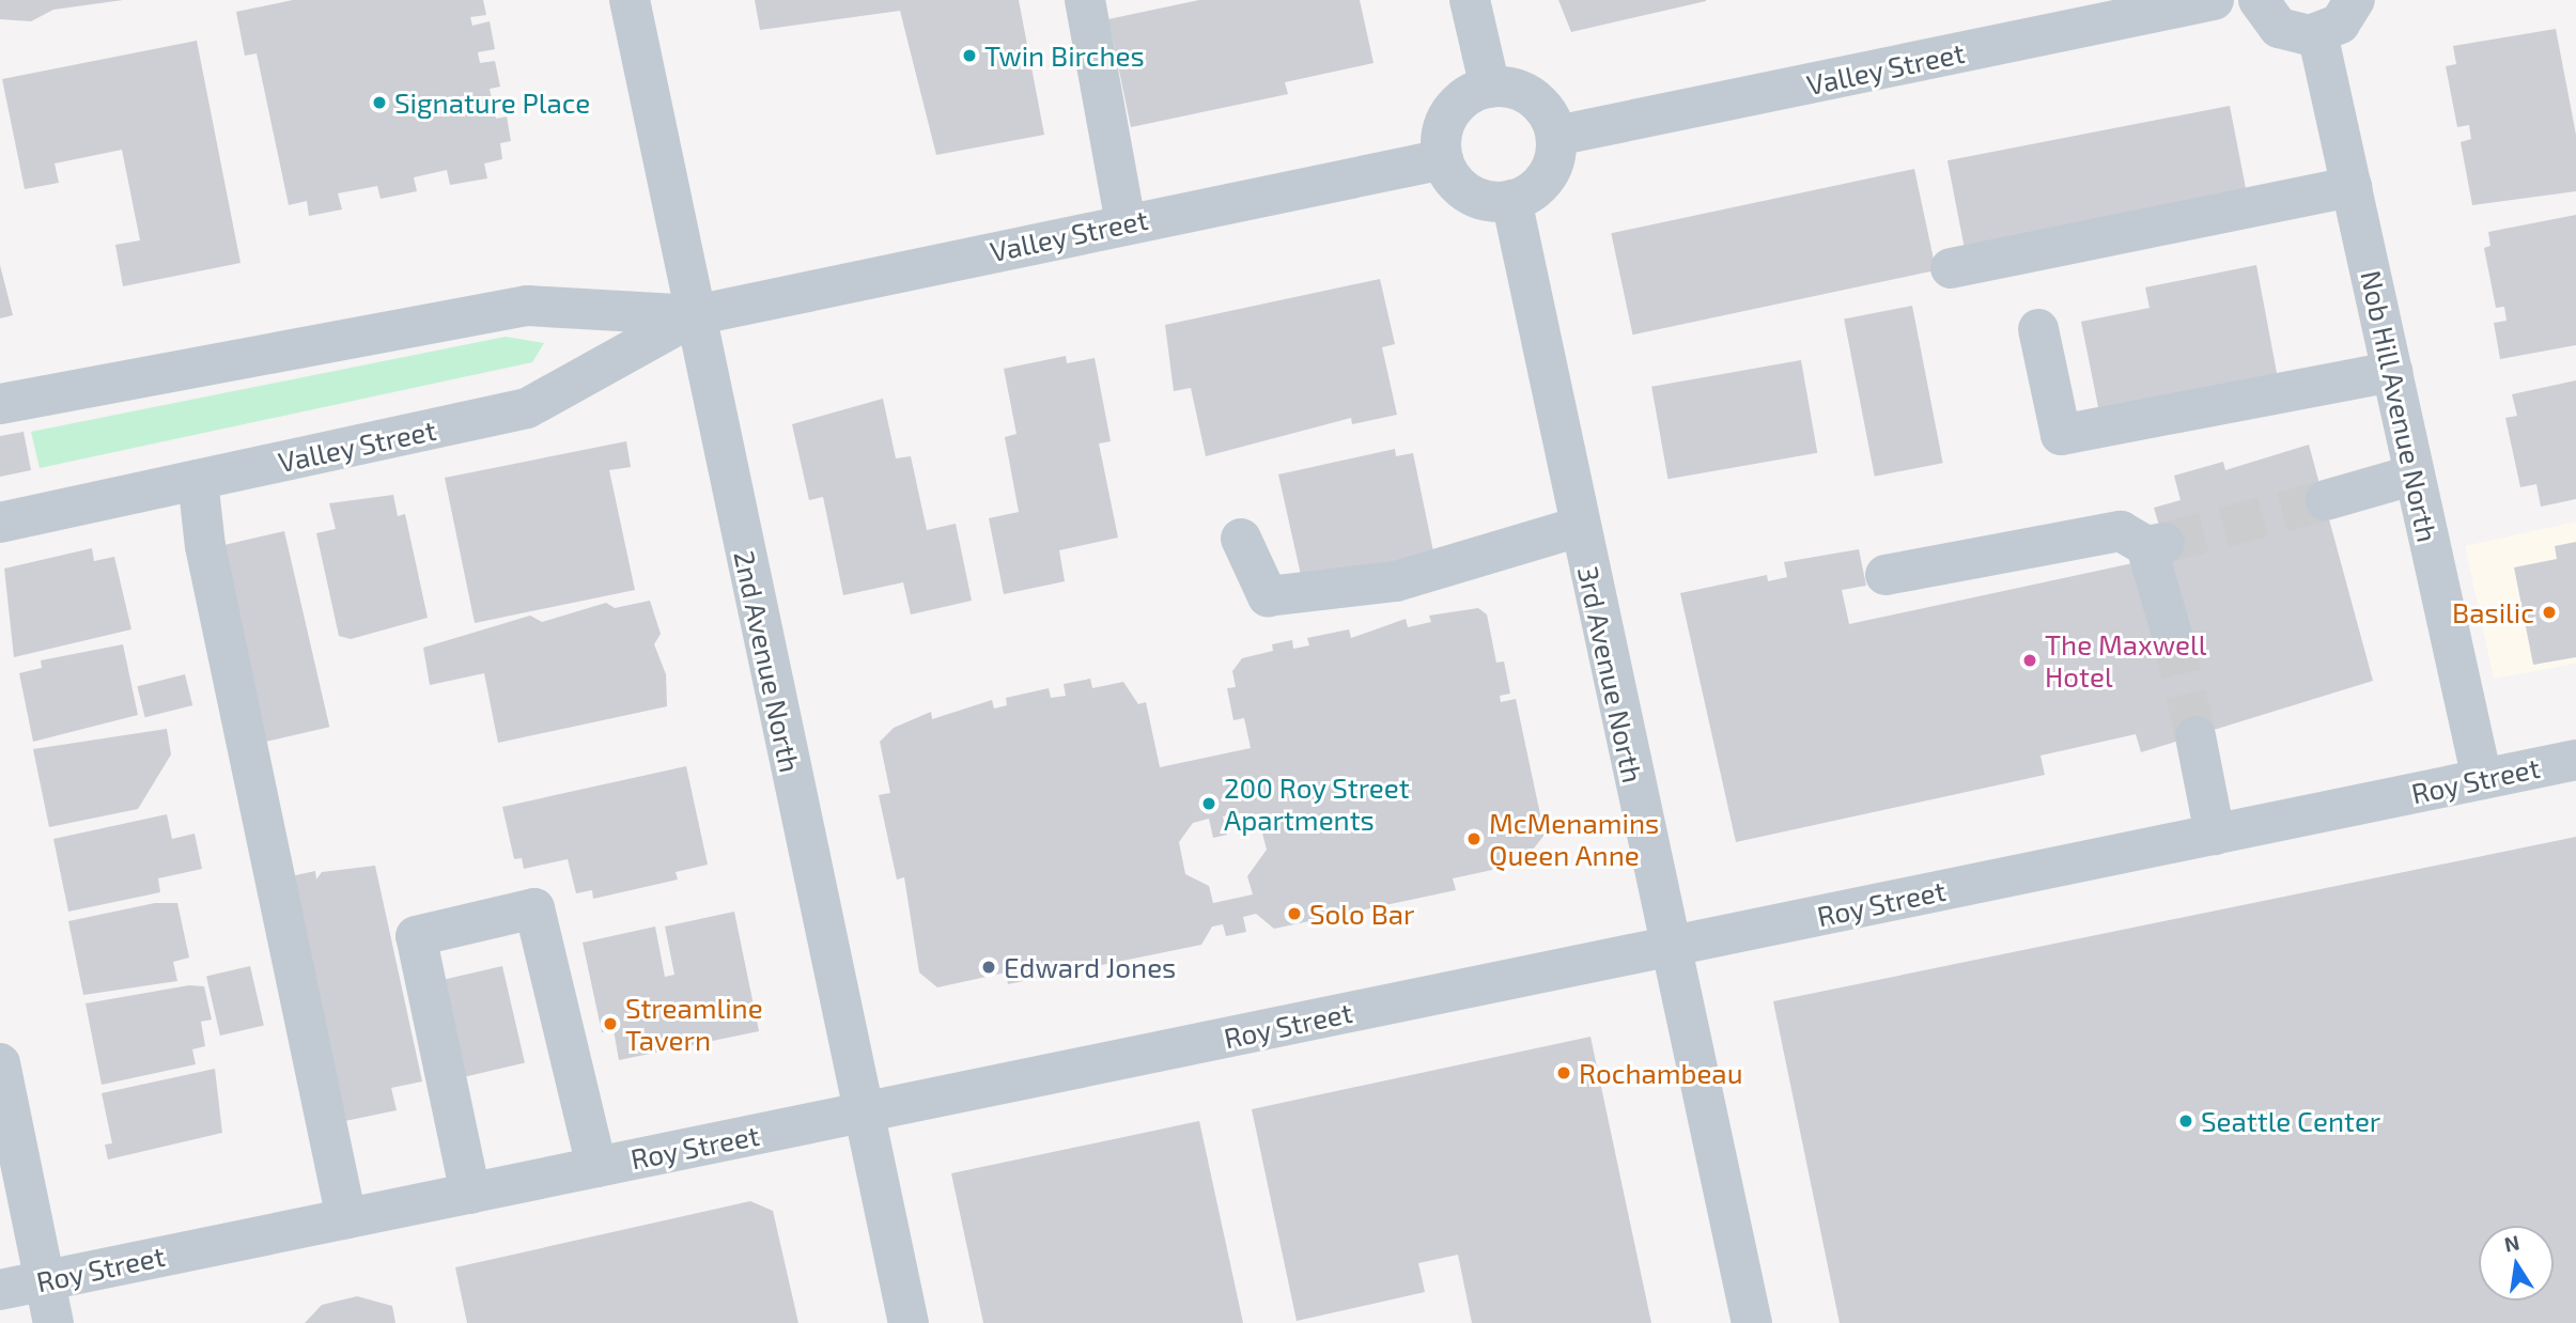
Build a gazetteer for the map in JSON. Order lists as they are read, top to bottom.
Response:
{
  "streets": {
    "street": [
      "Valley Street",
      "Nob Hill Avenue North",
      "2nd Avenue North",
      "3rd Avenue North",
      "Roy Street"
    ]
  },
  "crossings": [
    ["Valley Street", "2nd Avenue North"],
    ["Valley Street", "3rd Avenue North"],
    ["Nob Hill Avenue North", "Roy Street"],
    ["2nd Avenue North", "Roy Street"],
    ["3rd Avenue North", "Roy Street"]
  ],
  "places": [
    "Twin Birches",
    "Signature Place",
    "Basilic",
    "The Maxwell Hotel",
    "200 Roy Street Apartments",
    "McMenamins Queen Anne",
    "Solo Bar",
    "Edward Jones",
    "Streamline Tavern",
    "Rochambeau",
    "Seattle Center"
  ],
  "north": "top"
}
